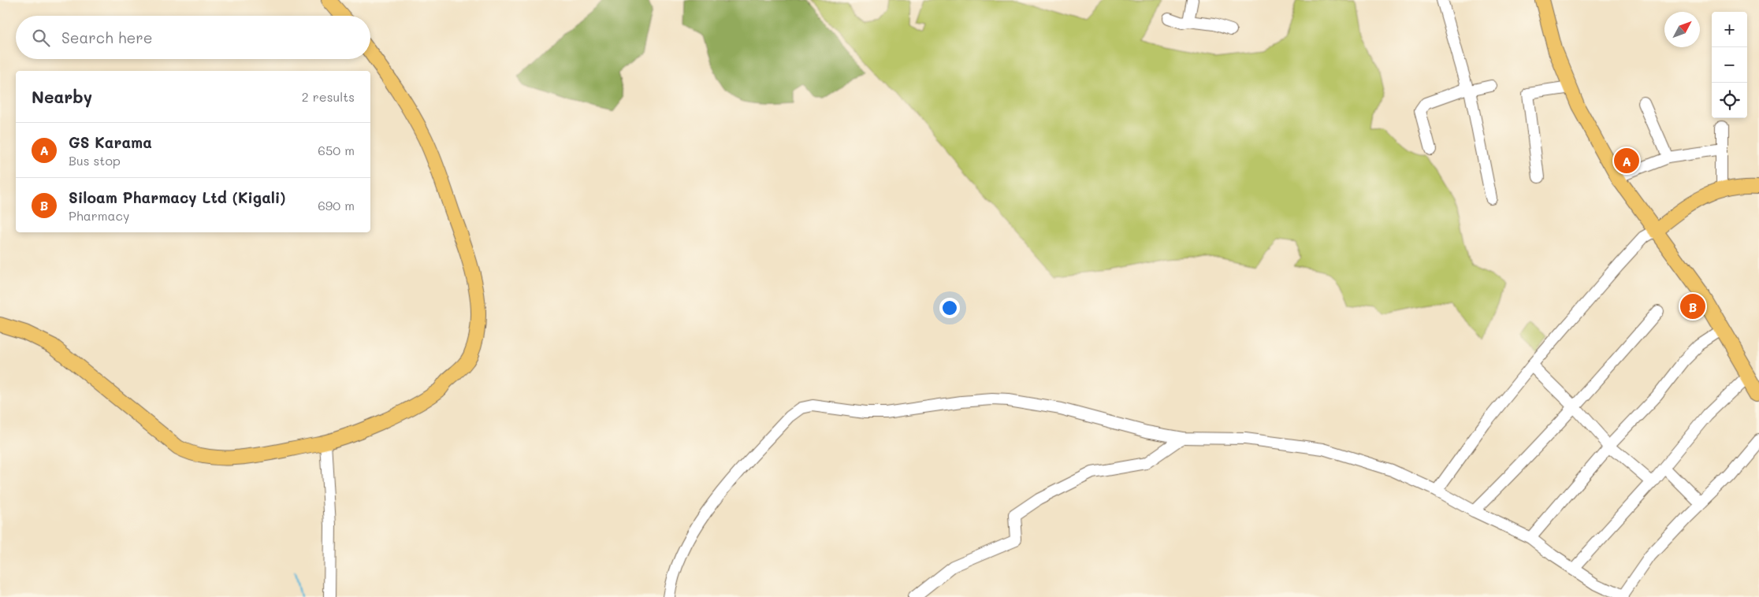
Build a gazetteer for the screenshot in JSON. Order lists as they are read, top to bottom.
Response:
{
  "north": "top right",
  "page": {
    "map_buttons": ["+", "−"],
    "search": "Search here",
    "heading": ["Nearby", "2 results"],
    "list": [
      {
        "mark": "A",
        "name": "GS Karama",
        "note": "Bus stop",
        "value": "650 m"
      },
      {
        "mark": "B",
        "name": "Siloam Pharmacy Ltd (Kigali)",
        "note": "Pharmacy",
        "value": "690 m"
      }
    ],
    "pins": ["A", "B"]
  }
}
